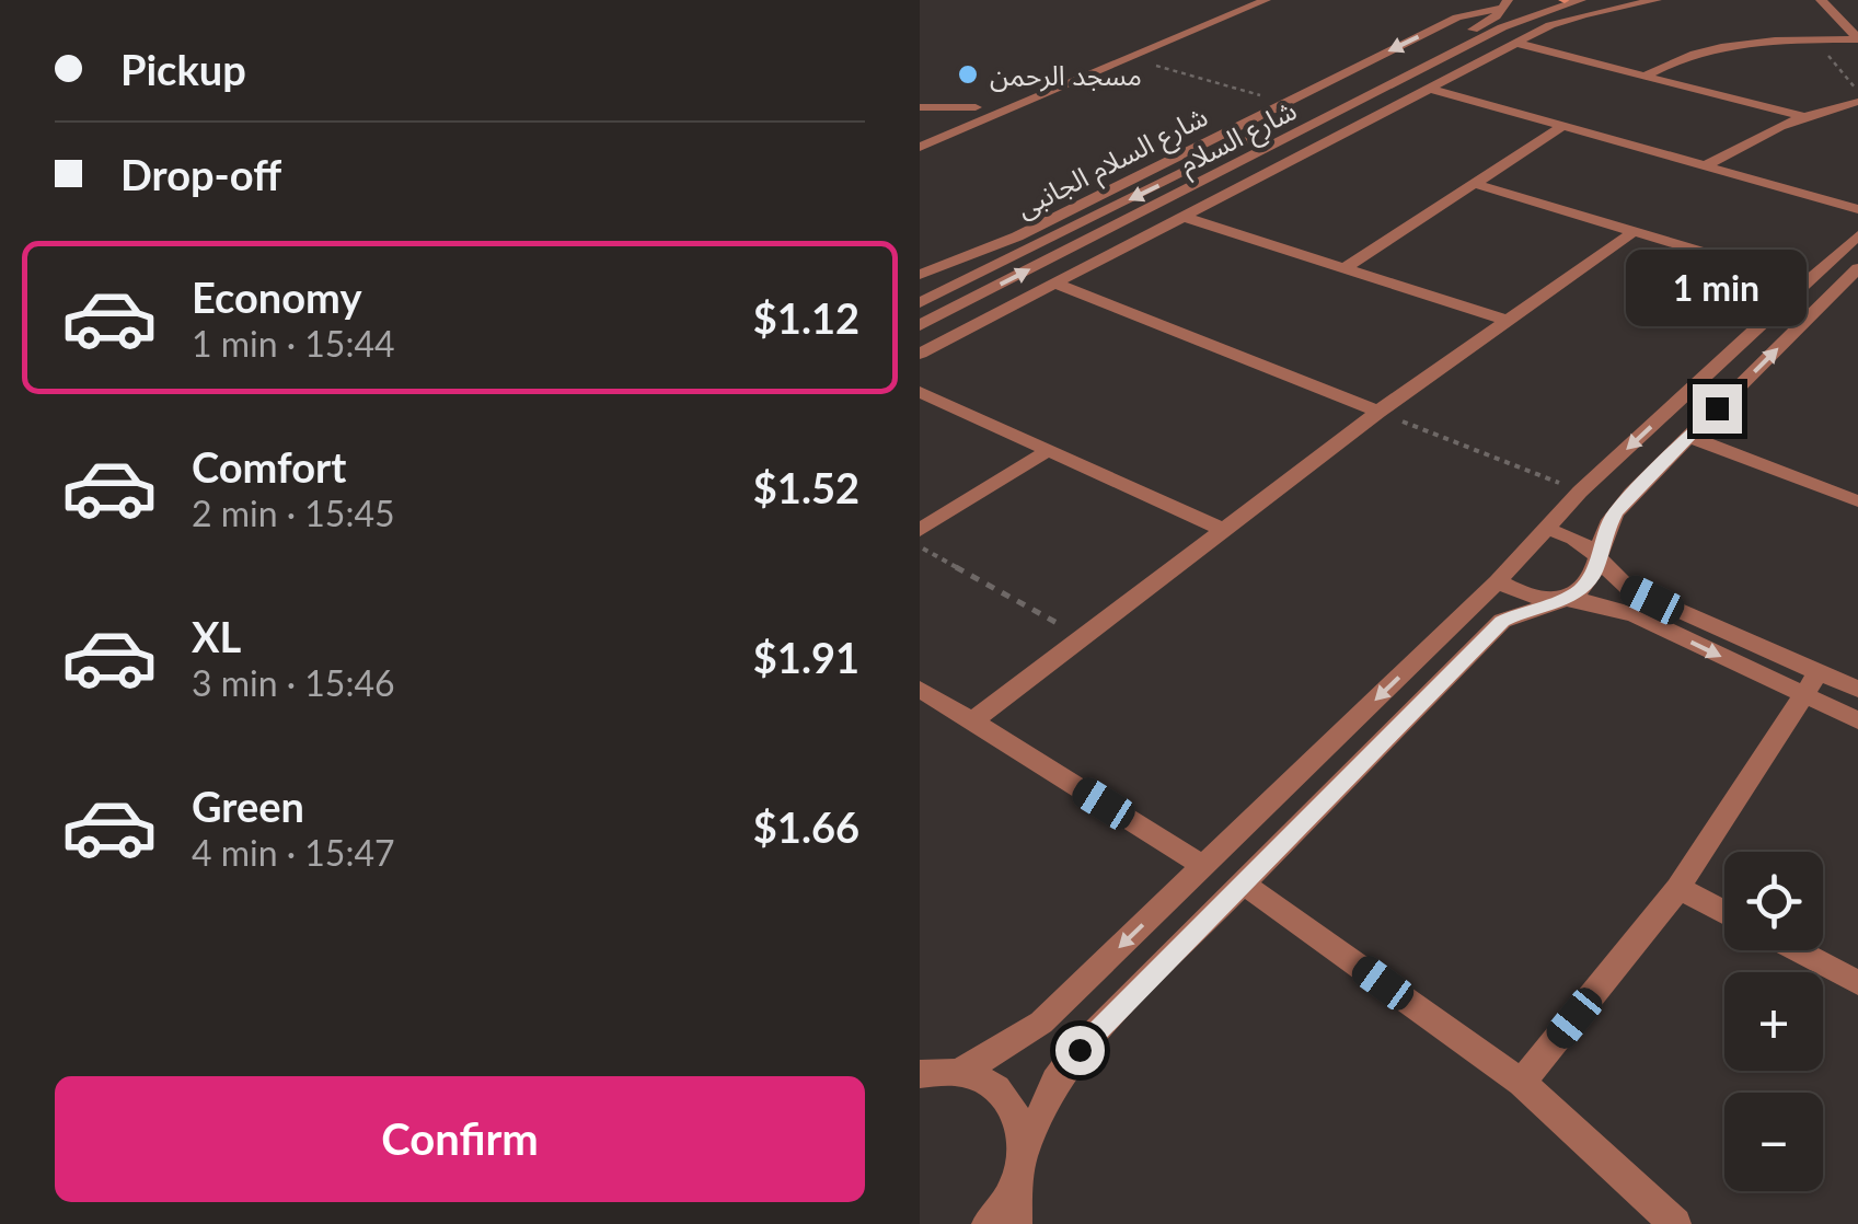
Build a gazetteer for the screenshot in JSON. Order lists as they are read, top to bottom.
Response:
{
  "streets": {
    "street": ["شارع السلام", "شارع السلام الجانبى"]
  },
  "crossings": [
    ["شارع السلام", "شارع السلام الجانبى"]
  ],
  "places": ["مسجد الرحمن"],
  "page": {
    "banner": ["Pickup", "Drop-off"],
    "list": [
      {
        "name": "Economy",
        "note": "1 min · 15:44",
        "value": "$1.12"
      },
      {
        "name": "Comfort",
        "note": "2 min · 15:45",
        "value": "$1.52"
      },
      {
        "name": "XL",
        "note": "3 min · 15:46",
        "value": "$1.91"
      },
      {
        "name": "Green",
        "note": "4 min · 15:47",
        "value": "$1.66"
      }
    ],
    "bubble": "1 min",
    "map_buttons": ["+", "−"],
    "buttons": "Confirm"
  }
}
